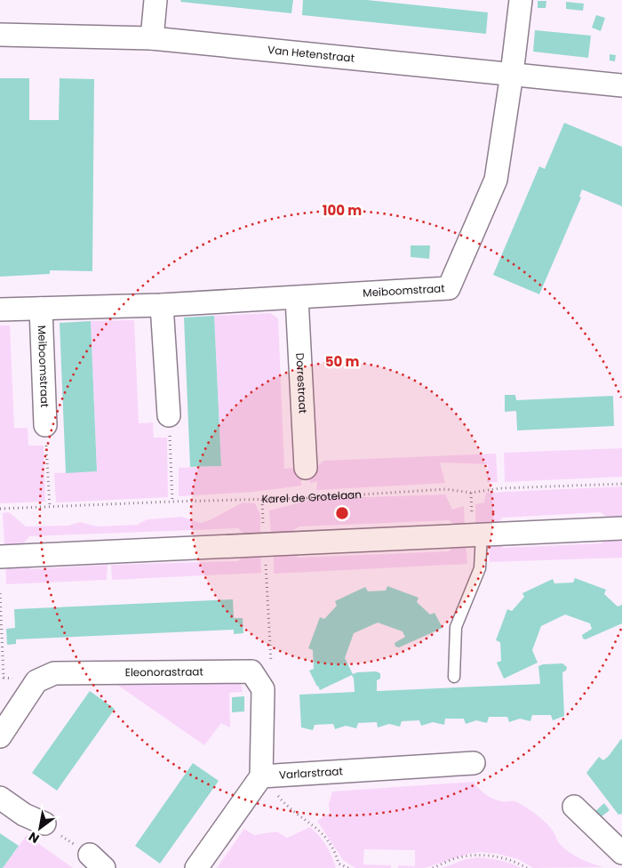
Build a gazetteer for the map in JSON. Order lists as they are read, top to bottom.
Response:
{
  "streets": {
    "street": [
      "Van Hetenstraat",
      "Meiboomstraat",
      "Dorrestraat",
      "Eleonorastraat",
      "Varlarstraat"
    ],
    "path": ["Karel de Grotelaan"]
  },
  "crossings": [
    ["Van Hetenstraat", "Meiboomstraat"],
    ["Meiboomstraat", "Dorrestraat"]
  ],
  "north": "bottom left",
  "rings": ["100 m", "50 m"]
}
